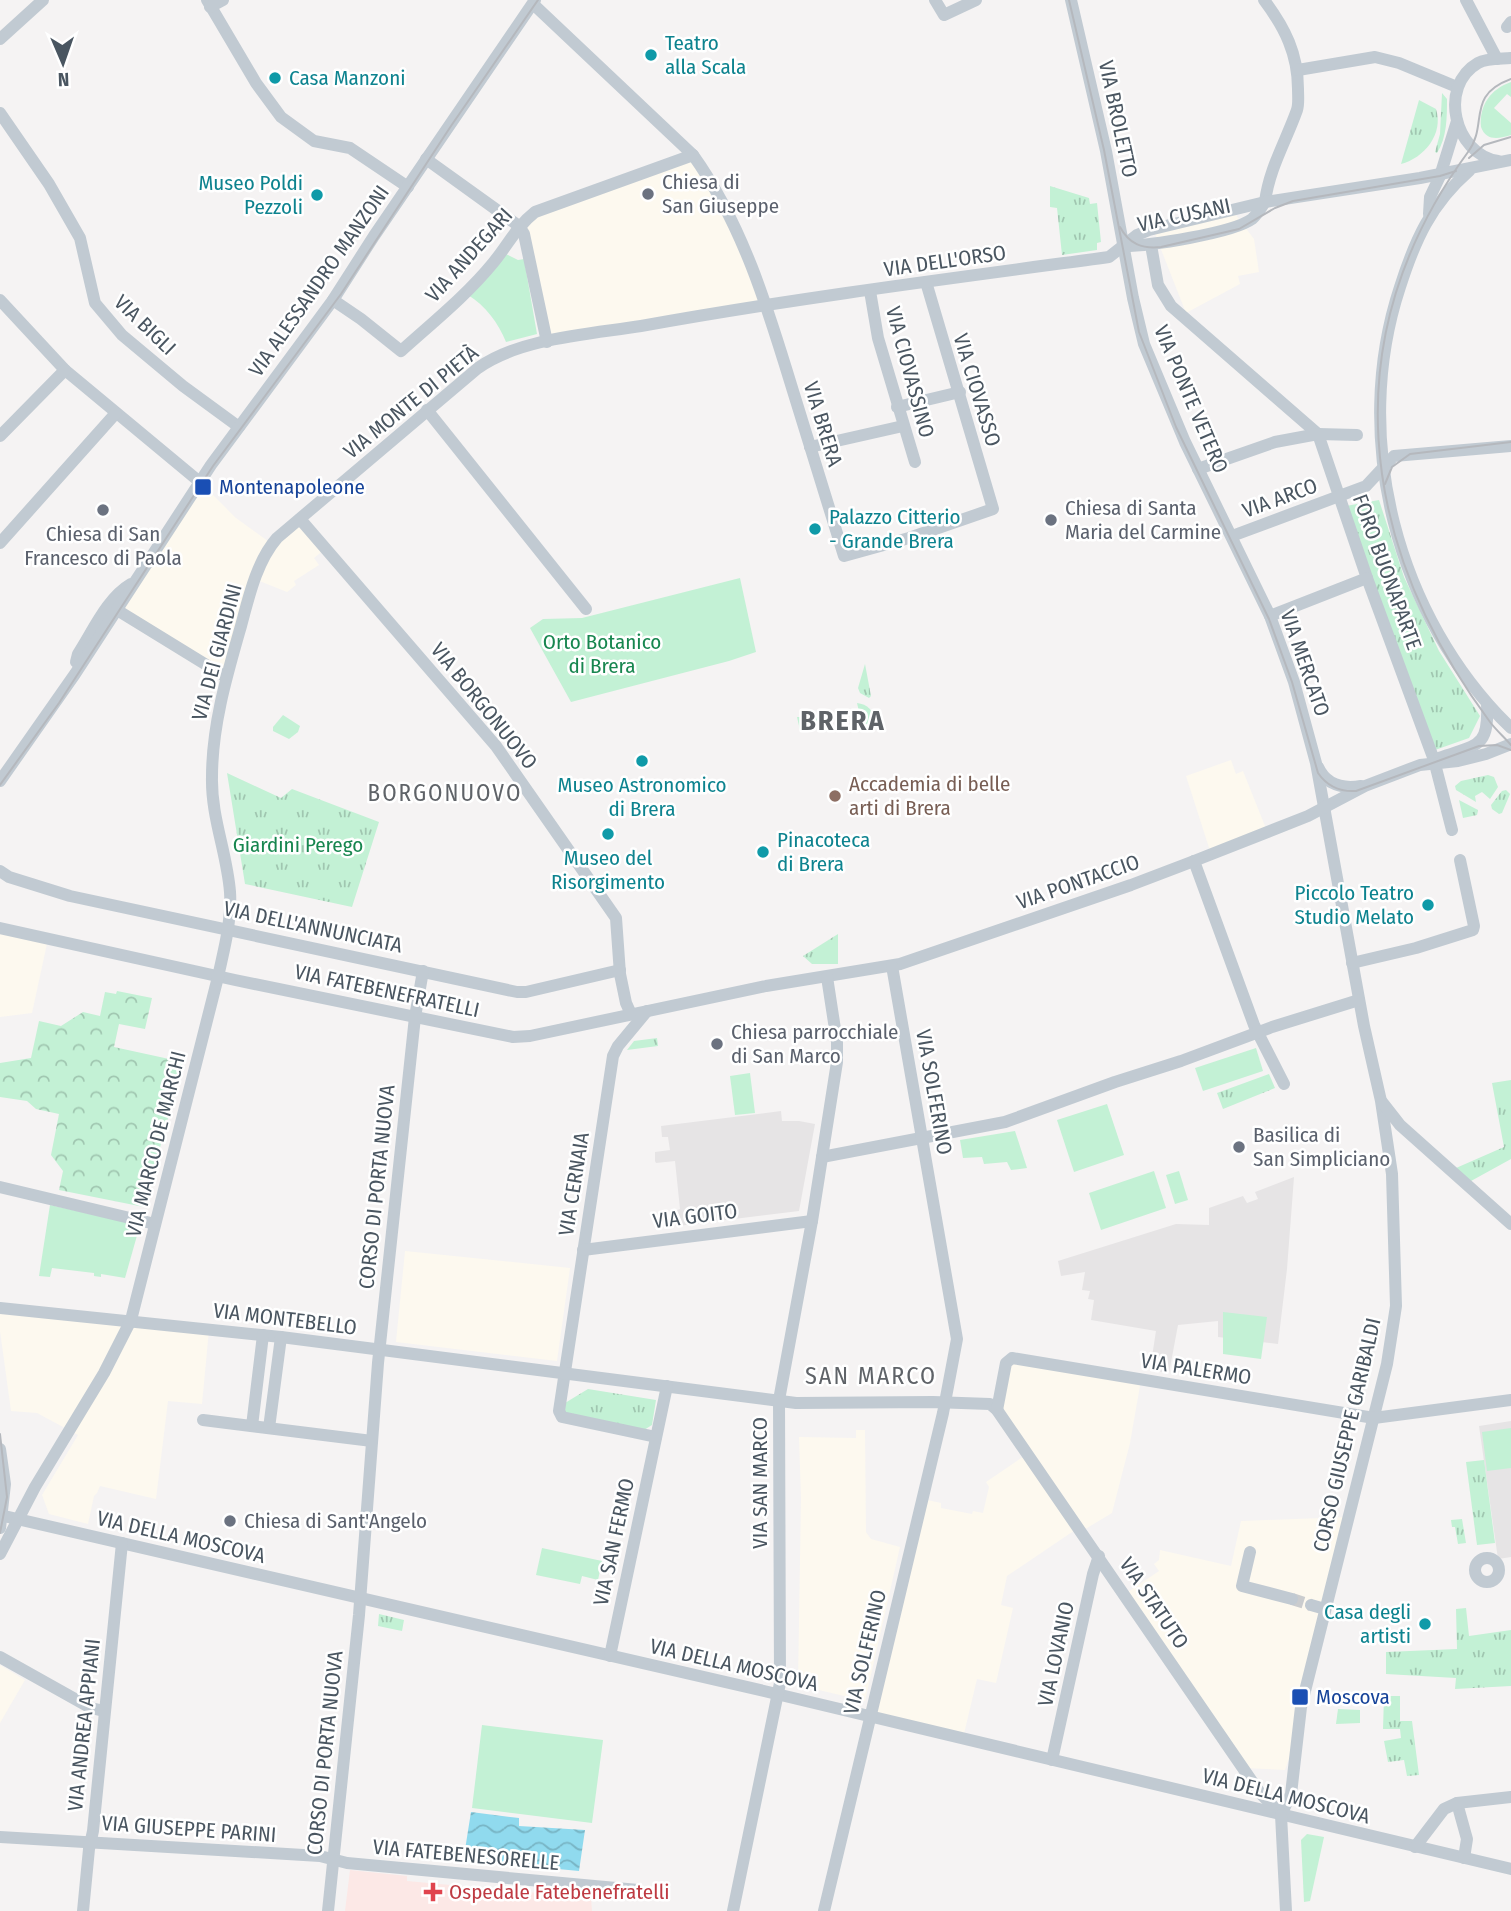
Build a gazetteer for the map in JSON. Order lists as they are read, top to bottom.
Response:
{
  "streets": {
    "street": [
      "VIA BROLETTO",
      "VIA CUSANI",
      "VIA ANDEGARI",
      "VIA DELL'ORSO",
      "VIA ALESSANDRO MANZONI",
      "VIA BIGLI",
      "VIA CIOVASSINO",
      "VIA CIOVASSO",
      "VIA PONTE VETERO",
      "VIA MONTE DI PIETÀ",
      "VIA BRERA",
      "VIA ARCO",
      "FORO BUONAPARTE",
      "VIA DEI GIARDINI",
      "VIA MERCATO",
      "VIA BORGONUOVO",
      "VIA PONTACCIO",
      "VIA DELL'ANNUNCIATA",
      "VIA FATEBENEFRATELLI",
      "VIA SOLFERINO",
      "VIA MARCO DE MARCHI",
      "VIA CERNAIA",
      "CORSO DI PORTA NUOVA",
      "VIA GOITO",
      "VIA MONTEBELLO",
      "VIA PALERMO",
      "CORSO GIUSEPPE GARIBALDI",
      "VIA SAN MARCO",
      "VIA DELLA MOSCOVA",
      "VIA SAN FERMO",
      "VIA STATUTO",
      "VIA LOVANIO",
      "VIA ANDREA APPIANI",
      "VIA GIUSEPPE PARINI",
      "VIA FATEBENESORELLE"
    ]
  },
  "crossings": [
    ["VIA BROLETTO", "VIA CUSANI"],
    ["VIA BROLETTO", "VIA DELL'ORSO"],
    ["VIA BROLETTO", "VIA PONTE VETERO"],
    ["VIA CUSANI", "VIA DELL'ORSO"],
    ["VIA CUSANI", "VIA PONTE VETERO"],
    ["VIA CUSANI", "FORO BUONAPARTE"],
    ["VIA ANDEGARI", "VIA ALESSANDRO MANZONI"],
    ["VIA ANDEGARI", "VIA BRERA"],
    ["VIA DELL'ORSO", "VIA CIOVASSINO"],
    ["VIA DELL'ORSO", "VIA CIOVASSO"],
    ["VIA DELL'ORSO", "VIA PONTE VETERO"],
    ["VIA DELL'ORSO", "VIA MONTE DI PIETÀ"],
    ["VIA DELL'ORSO", "VIA BRERA"],
    ["VIA ALESSANDRO MANZONI", "VIA BIGLI"],
    ["VIA ALESSANDRO MANZONI", "VIA BRERA"],
    ["VIA CIOVASSO", "VIA BRERA"],
    ["VIA PONTE VETERO", "VIA ARCO"],
    ["VIA PONTE VETERO", "FORO BUONAPARTE"],
    ["VIA PONTE VETERO", "VIA MERCATO"],
    ["VIA MONTE DI PIETÀ", "VIA BRERA"],
    ["VIA MONTE DI PIETÀ", "VIA DEI GIARDINI"],
    ["VIA MONTE DI PIETÀ", "VIA BORGONUOVO"],
    ["VIA ARCO", "FORO BUONAPARTE"],
    ["VIA ARCO", "VIA MERCATO"],
    ["FORO BUONAPARTE", "VIA PONTACCIO"],
    ["VIA DEI GIARDINI", "VIA BORGONUOVO"],
    ["VIA DEI GIARDINI", "VIA DELL'ANNUNCIATA"],
    ["VIA DEI GIARDINI", "VIA FATEBENEFRATELLI"],
    ["VIA DEI GIARDINI", "VIA MARCO DE MARCHI"],
    ["VIA MERCATO", "VIA PONTACCIO"],
    ["VIA MERCATO", "CORSO GIUSEPPE GARIBALDI"],
    ["VIA BORGONUOVO", "VIA DELL'ANNUNCIATA"],
    ["VIA BORGONUOVO", "VIA FATEBENEFRATELLI"],
    ["VIA PONTACCIO", "VIA FATEBENEFRATELLI"],
    ["VIA PONTACCIO", "VIA SOLFERINO"],
    ["VIA PONTACCIO", "CORSO GIUSEPPE GARIBALDI"],
    ["VIA PONTACCIO", "VIA SAN MARCO"],
    ["VIA DELL'ANNUNCIATA", "CORSO DI PORTA NUOVA"],
    ["VIA FATEBENEFRATELLI", "VIA MARCO DE MARCHI"],
    ["VIA FATEBENEFRATELLI", "VIA CERNAIA"],
    ["VIA FATEBENEFRATELLI", "CORSO DI PORTA NUOVA"],
    ["VIA SOLFERINO", "VIA DELLA MOSCOVA"],
    ["VIA MARCO DE MARCHI", "VIA MONTEBELLO"],
    ["VIA MARCO DE MARCHI", "VIA DELLA MOSCOVA"],
    ["VIA CERNAIA", "VIA GOITO"],
    ["VIA CERNAIA", "VIA MONTEBELLO"],
    ["VIA CERNAIA", "VIA SAN FERMO"],
    ["CORSO DI PORTA NUOVA", "VIA MONTEBELLO"],
    ["CORSO DI PORTA NUOVA", "VIA DELLA MOSCOVA"],
    ["CORSO DI PORTA NUOVA", "VIA GIUSEPPE PARINI"],
    ["CORSO DI PORTA NUOVA", "VIA FATEBENESORELLE"],
    ["VIA GOITO", "VIA SAN MARCO"],
    ["VIA MONTEBELLO", "VIA SAN FERMO"],
    ["VIA PALERMO", "CORSO GIUSEPPE GARIBALDI"],
    ["VIA PALERMO", "VIA STATUTO"],
    ["CORSO GIUSEPPE GARIBALDI", "VIA DELLA MOSCOVA"],
    ["CORSO GIUSEPPE GARIBALDI", "VIA STATUTO"],
    ["VIA SAN MARCO", "VIA DELLA MOSCOVA"],
    ["VIA DELLA MOSCOVA", "VIA SAN FERMO"],
    ["VIA DELLA MOSCOVA", "VIA STATUTO"],
    ["VIA DELLA MOSCOVA", "VIA LOVANIO"],
    ["VIA DELLA MOSCOVA", "VIA ANDREA APPIANI"],
    ["VIA STATUTO", "VIA LOVANIO"],
    ["VIA ANDREA APPIANI", "VIA GIUSEPPE PARINI"],
    ["VIA GIUSEPPE PARINI", "VIA FATEBENESORELLE"]
  ],
  "districts": ["BRERA", "BORGONUOVO", "SAN MARCO"],
  "parks": ["Orto Botanico di Brera", "Giardini Perego"],
  "places": {
    "other": [
      "Teatro alla Scala",
      "Casa Manzoni",
      "Chiesa di San Giuseppe",
      "Museo Poldi Pezzoli",
      "Chiesa di San Francesco di Paola",
      "Chiesa di Santa Maria del Carmine",
      "Palazzo Citterio - Grande Brera",
      "Museo Astronomico di Brera",
      "Accademia di belle arti di Brera",
      "Museo del Risorgimento",
      "Pinacoteca di Brera",
      "Piccolo Teatro Studio Melato",
      "Chiesa parrocchiale di San Marco",
      "Basilica di San Simpliciano",
      "Chiesa di Sant'Angelo",
      "Casa degli artisti"
    ],
    "transit": ["Montenapoleone", "Moscova"],
    "health": ["Ospedale Fatebenefratelli"]
  },
  "north": "bottom"
}
